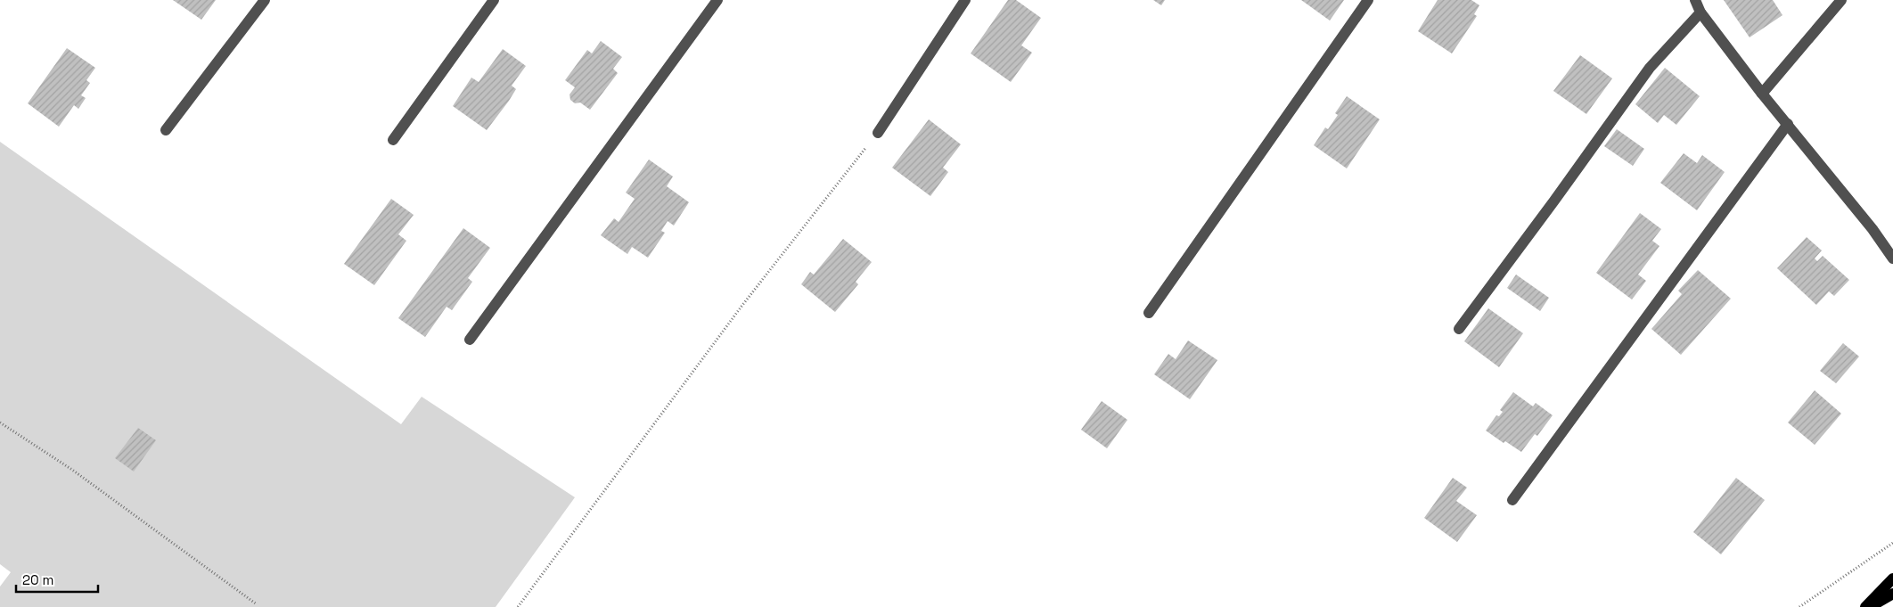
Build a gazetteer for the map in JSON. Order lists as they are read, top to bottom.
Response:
{
  "scale_bar": "20 m"
}
